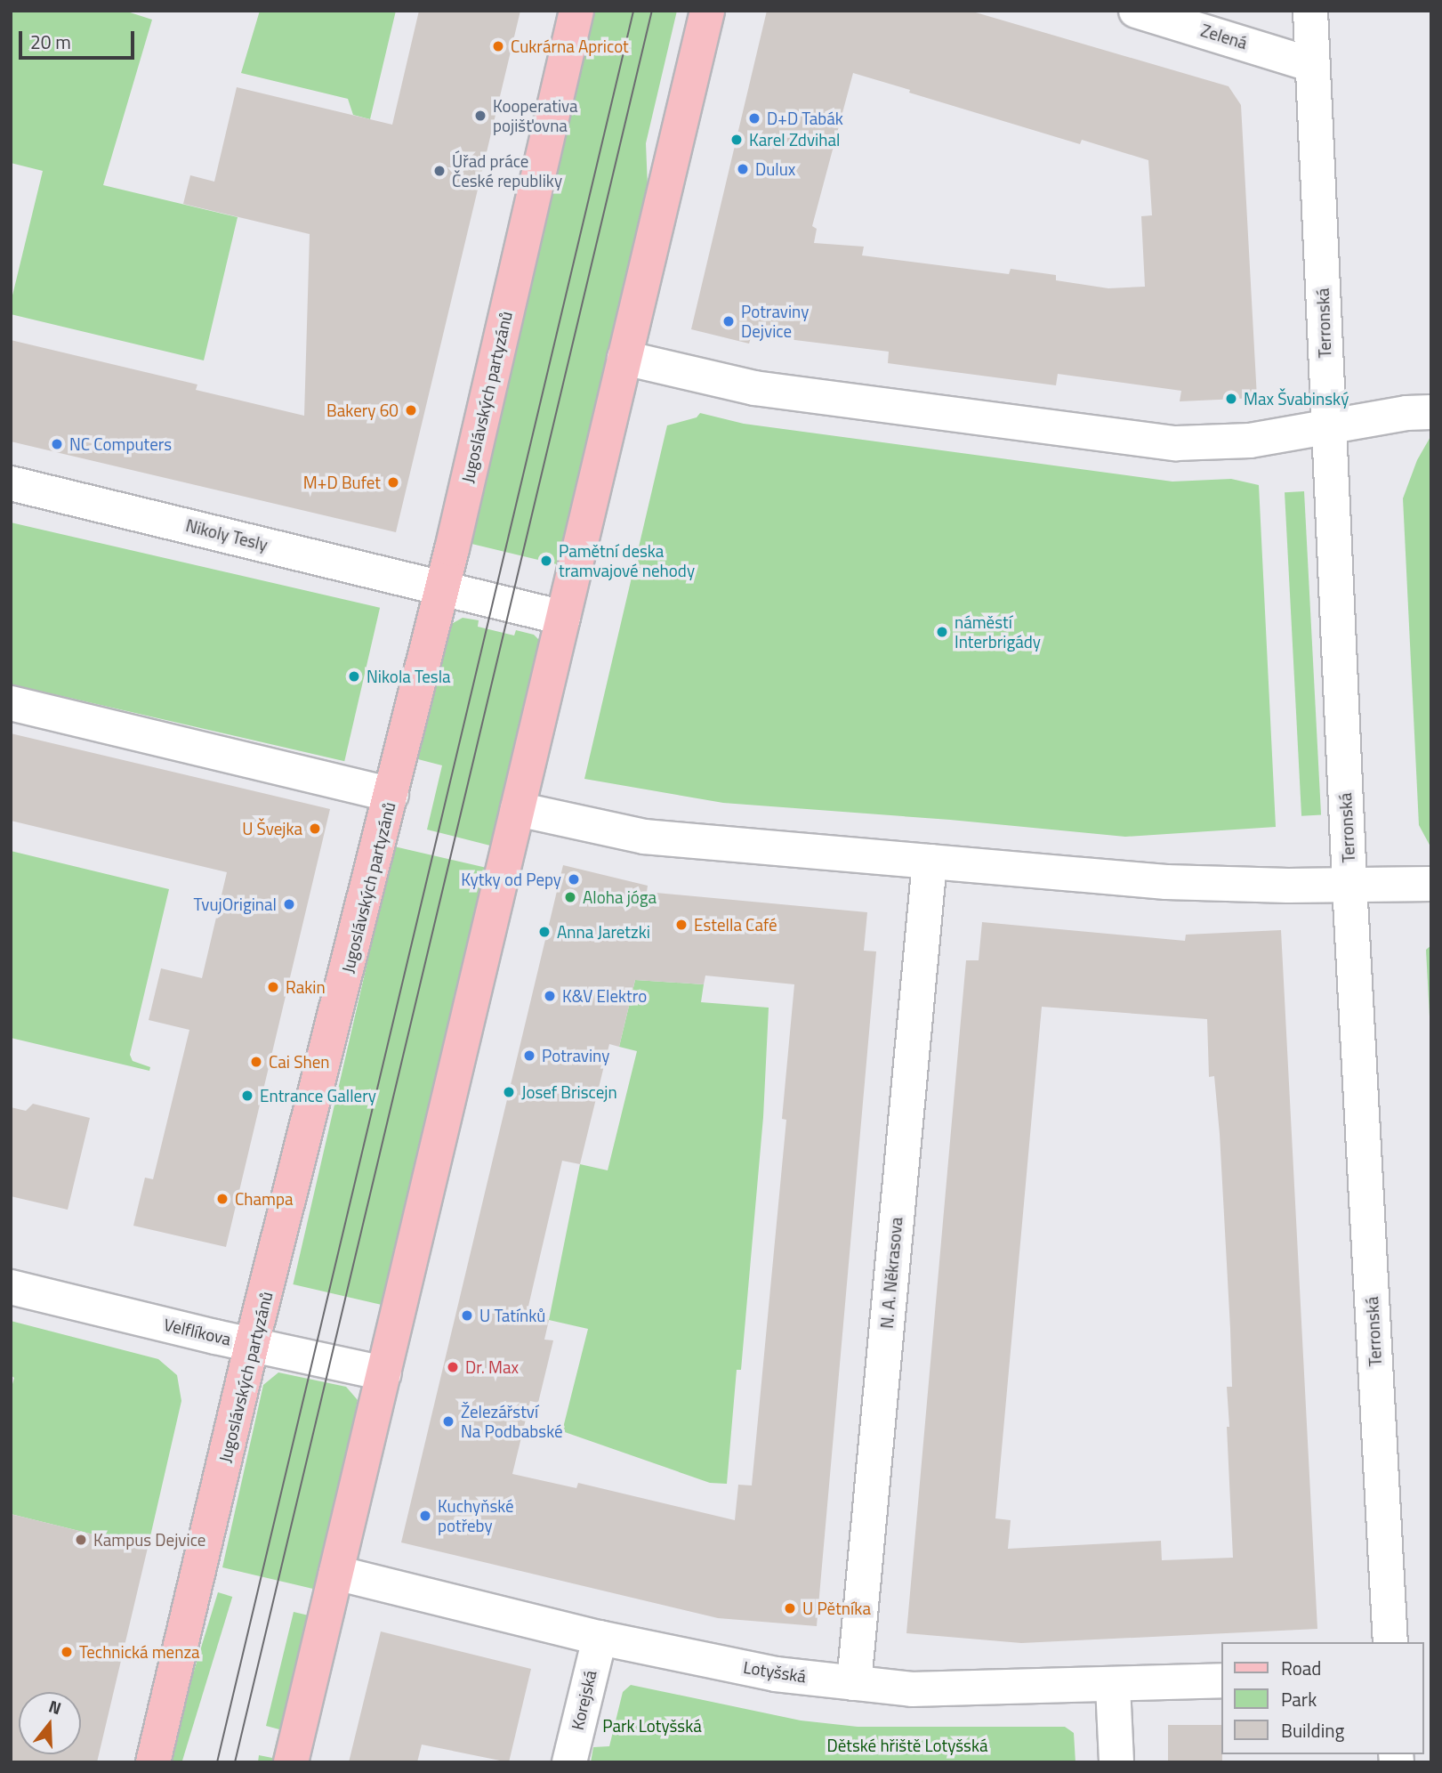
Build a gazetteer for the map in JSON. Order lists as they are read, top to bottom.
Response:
{
  "streets": {
    "main road": ["Jugoslávských partyzánů"],
    "street": [
      "Zelená",
      "Terronská",
      "Nikoly Tesly",
      "N. A. Někrasova",
      "Velflíkova",
      "Lotyšská",
      "Korejská"
    ]
  },
  "crossings": [
    ["Zelená", "Terronská"],
    ["Jugoslávských partyzánů", "Nikoly Tesly"],
    ["Jugoslávských partyzánů", "Velflíkova"],
    ["N. A. Někrasova", "Lotyšská"],
    ["Lotyšská", "Korejská"]
  ],
  "parks": ["Park Lotyšská", "Dětské hřiště Lotyšská"],
  "places": [
    "Cukrárna Apricot",
    "Kooperativa pojišťovna",
    "D+D Tabák",
    "Karel Zdvihal",
    "Dulux",
    "Úřad práce České republiky",
    "Potraviny Dejvice",
    "Max Švabinský",
    "Bakery 60",
    "NC Computers",
    "M+D Bufet",
    "Pamětní deska tramvajové nehody",
    "náměstí Interbrigády",
    "Nikola Tesla",
    "U Švejka",
    "Kytky od Pepy",
    "Aloha jóga",
    "TvujOriginal",
    "Estella Café",
    "Anna Jaretzki",
    "Rakin",
    "K&V Elektro",
    "Potraviny",
    "Cai Shen",
    "Josef Briscejn",
    "Entrance Gallery",
    "Champa",
    "U Tatínků",
    "Dr. Max",
    "Železářství Na Podbabské",
    "Kuchyňské potřeby",
    "Kampus Dejvice",
    "U Pětníka",
    "Technická menza"
  ],
  "legend": ["Road", "Park", "Building"],
  "scale_bar": "20 m",
  "north": "top"
}
